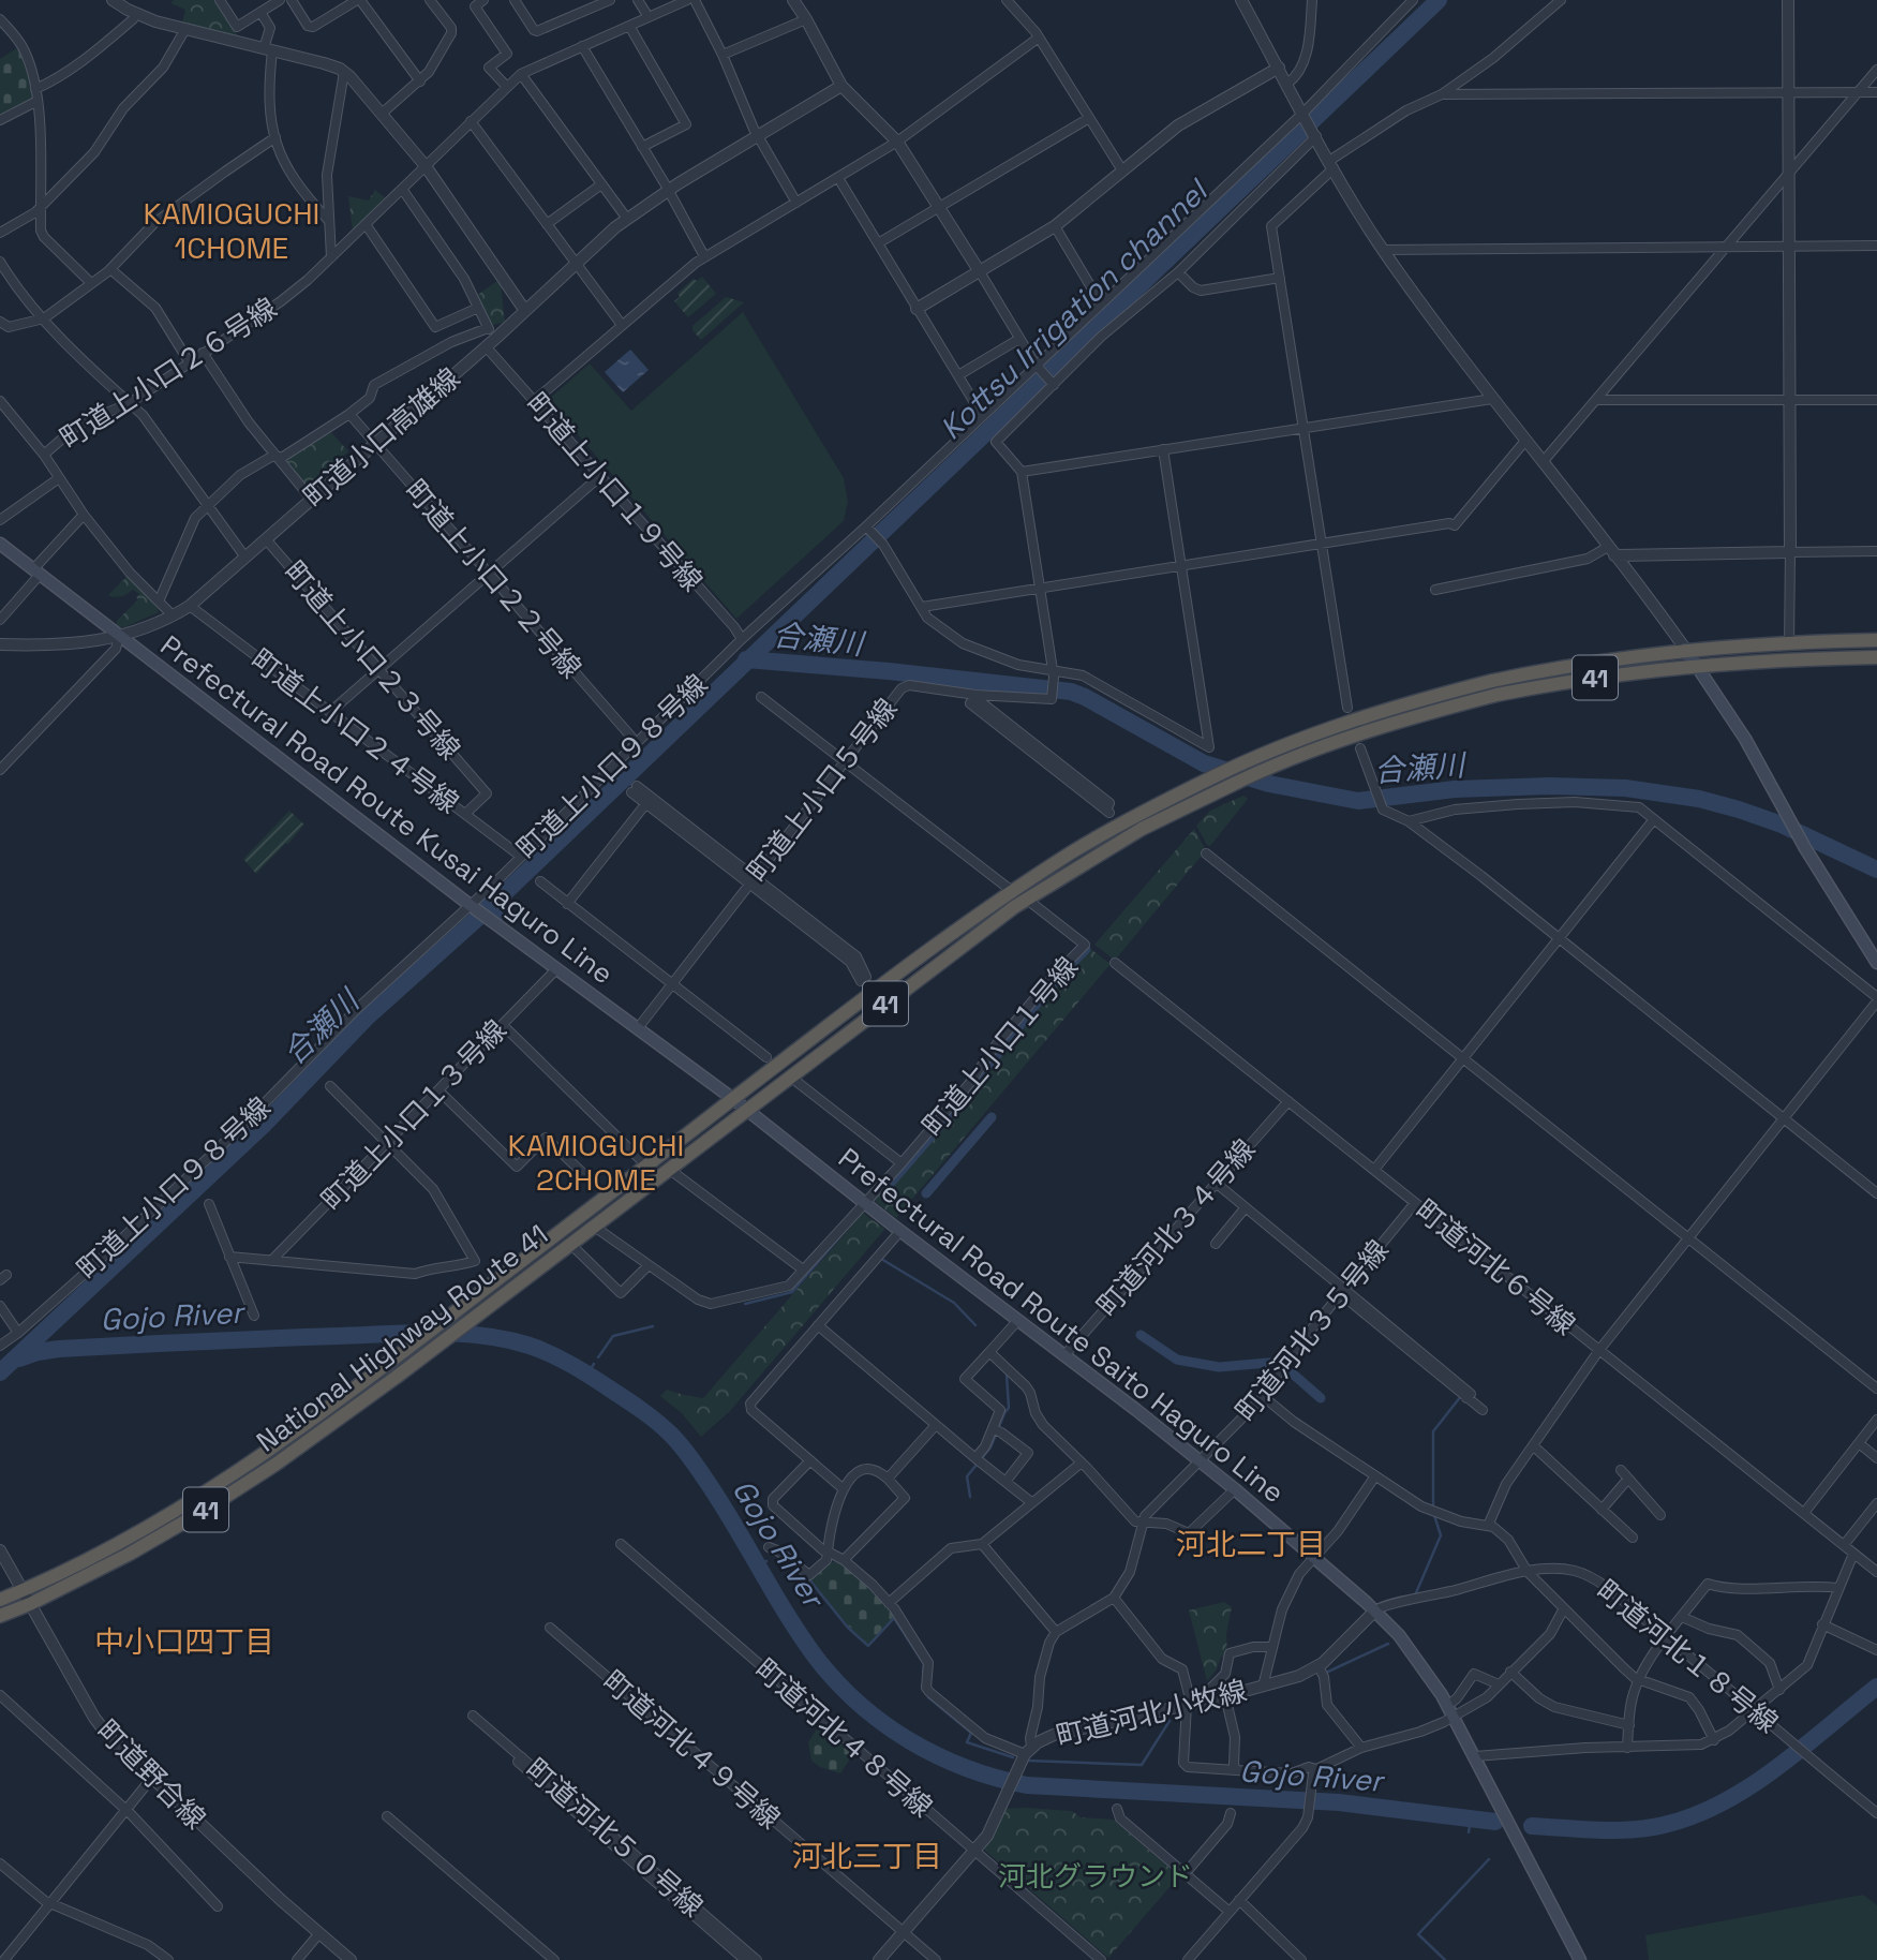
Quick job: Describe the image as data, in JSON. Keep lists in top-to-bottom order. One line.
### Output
{"streets":{"highway":["41","National Highway Route 41"],"main road":["Prefectural Road Route Kusai Haguro Line","Prefectural Road Route Saito Haguro Line"],"street":["町道上小口２６号線","町道小口高雄線","町道上小口１９号線","町道上小口２２号線","町道上小口２３号線","町道上小口２４号線","町道上小口９８号線","町道上小口５号線","町道上小口１号線","町道上小口１３号線","町道河北３４号線","町道河北６号線","町道河北３５号線","町道河北１８号線","町道河北小牧線","町道河北４８号線","町道河北４９号線","町道野合線","町道河北５０号線"]},"crossings":[["町道小口高雄線","町道上小口１９号線"],["町道小口高雄線","町道上小口２２号線"],["町道小口高雄線","町道上小口２３号線"],["町道小口高雄線","町道上小口２４号線"],["町道小口高雄線","Prefectural Road Route Kusai Haguro Line"],["町道上小口１９号線","町道上小口９８号線"],["町道上小口２２号線","町道上小口９８号線"],["町道上小口２３号線","町道上小口２４号線"],["町道上小口２４号線","町道上小口９８号線"],["町道上小口９８号線","Prefectural Road Route Kusai Haguro Line"],["町道上小口５号線","Prefectural Road Route Kusai Haguro Line"],["Prefectural Road Route Kusai Haguro Line","町道上小口１３号線"],["Prefectural Road Route Kusai Haguro Line","Prefectural Road Route Saito Haguro Line"],["Prefectural Road Route Kusai Haguro Line","National Highway Route 41"],["町道上小口１号線","Prefectural Road Route Saito Haguro Line"],["町道上小口１号線","National Highway Route 41"],["町道河北３４号線","町道河北６号線"],["町道河北３４号線","Prefectural Road Route Saito Haguro Line"],["町道河北６号線","町道河北３５号線"],["Prefectural Road Route Saito Haguro Line","町道河北３５号線"],["Prefectural Road Route Saito Haguro Line","National Highway Route 41"],["Prefectural Road Route Saito Haguro Line","町道河北１８号線"],["Prefectural Road Route Saito Haguro Line","町道河北小牧線"],["National Highway Route 41","町道野合線"],["町道河北１８号線","町道河北小牧線"],["町道河北小牧線","町道河北４８号線"],["町道河北小牧線","町道河北４９号線"]],"districts":["KAMIOGUCHI 1CHOME","KAMIOGUCHI 2CHOME","河北二丁目","中小口四丁目","河北三丁目"],"water":["Kottsu Irrigation channel","合瀬川","Gojo River"],"parks":["河北グラウンド"]}
